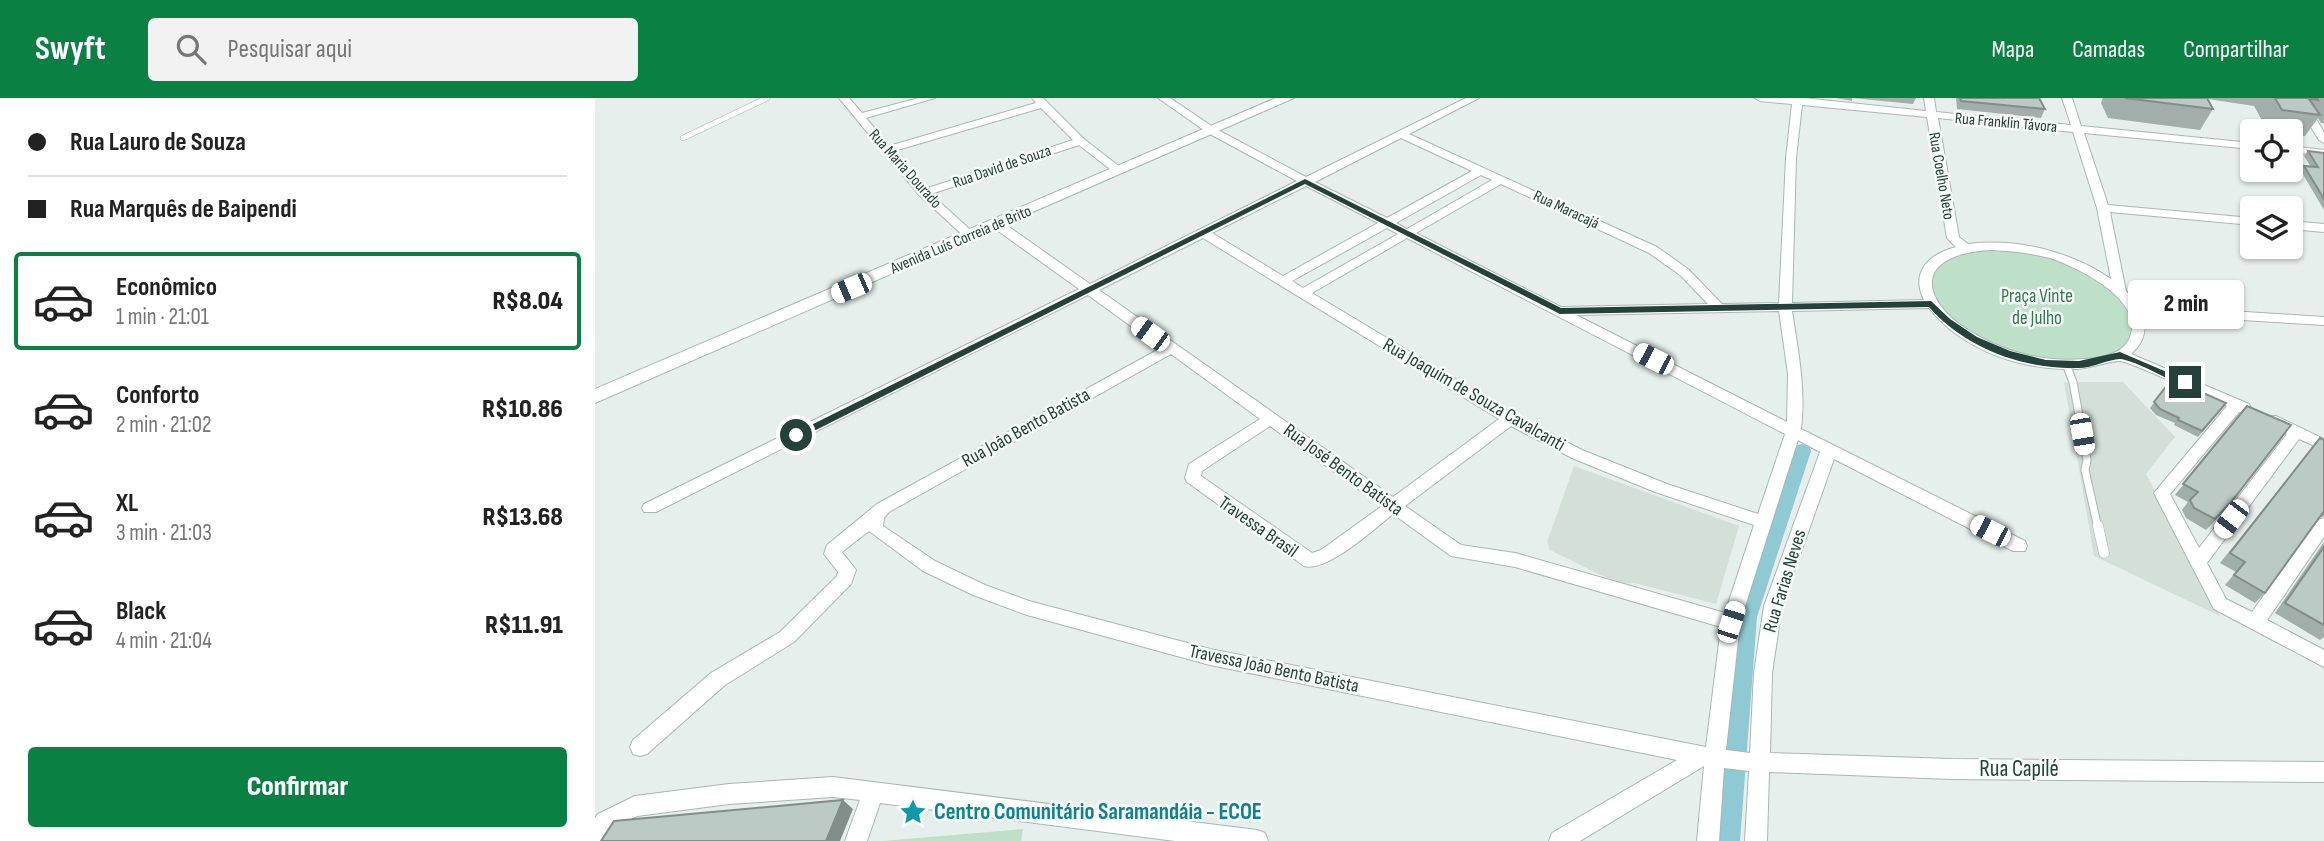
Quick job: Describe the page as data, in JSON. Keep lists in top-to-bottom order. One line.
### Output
{"streets":{"main road":["Avenida Luís Correia de Brito"],"street":["Rua Franklin Távora","Rua David de Souza","Rua Maria Dourado","Rua Coelho Neto","Rua Maracajá","Rua Joaquim de Souza Cavalcanti","Rua João Bento Batista","Rua José Bento Batista","Travessa Brasil","Rua Farias Neves","Travessa João Bento Batista","Rua Capilé"]},"crossings":[["Rua Franklin Távora","Rua Coelho Neto"],["Rua Franklin Távora","Rua Farias Neves"],["Rua David de Souza","Rua Maria Dourado"],["Rua Maria Dourado","Avenida Luís Correia de Brito"],["Avenida Luís Correia de Brito","Rua José Bento Batista"],["Rua Joaquim de Souza Cavalcanti","Travessa Brasil"],["Rua Joaquim de Souza Cavalcanti","Rua Farias Neves"],["Rua João Bento Batista","Rua José Bento Batista"],["Rua João Bento Batista","Travessa João Bento Batista"],["Rua José Bento Batista","Travessa Brasil"],["Rua José Bento Batista","Rua Farias Neves"],["Rua Farias Neves","Travessa João Bento Batista"],["Rua Farias Neves","Rua Capilé"],["Travessa João Bento Batista","Rua Capilé"]],"parks":["Praça Vinte de Julho"],"places":{"place":["Centro Comunitário Saramandáia - ECOE"]},"page":{"header":"Swyft","search":"Pesquisar aqui","nav":["Mapa","Camadas","Compartilhar"],"banner":["Rua Lauro de Souza","Rua Marquês de Baipendi"],"list":[{"name":"Econômico","note":"1 min · 21:01","value":"R$8.04"},{"name":"Conforto","note":"2 min · 21:02","value":"R$10.86"},{"name":"XL","note":"3 min · 21:03","value":"R$13.68"},{"name":"Black","note":"4 min · 21:04","value":"R$11.91"}],"bubble":"2 min","buttons":"Confirmar"}}
